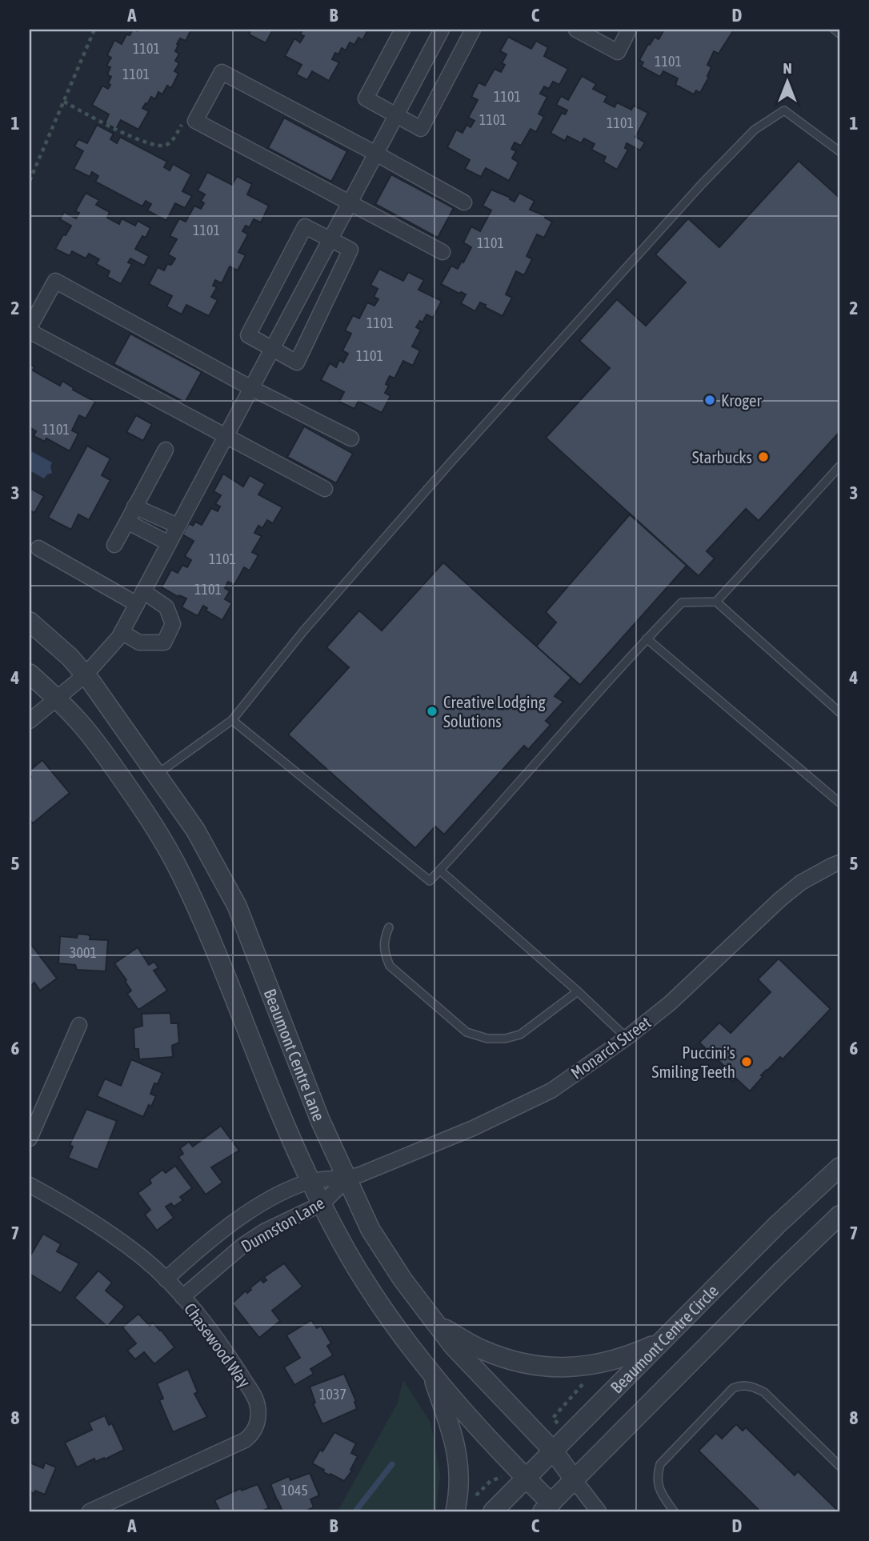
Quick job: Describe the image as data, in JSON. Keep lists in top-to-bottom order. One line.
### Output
{"streets":{"street":["Monarch Street","Beaumont Centre Lane","Dunnston Lane","Beaumont Centre Circle","Chasewood Way"]},"crossings":[["Monarch Street","Beaumont Centre Lane"],["Monarch Street","Dunnston Lane"],["Beaumont Centre Lane","Dunnston Lane"],["Beaumont Centre Lane","Beaumont Centre Circle"],["Dunnston Lane","Chasewood Way"]],"places":["Kroger","Starbucks","Creative Lodging Solutions","Puccini's Smiling Teeth"],"house_numbers":["1101","1101","1101","1101","1101","1101","1101","1101","1101","1101","1101","1101","1101","3001","1037","1045"],"north":"top","grid":{"columns":["A","B","C","D"],"rows":["1","2","3","4","5","6","7","8"]}}
